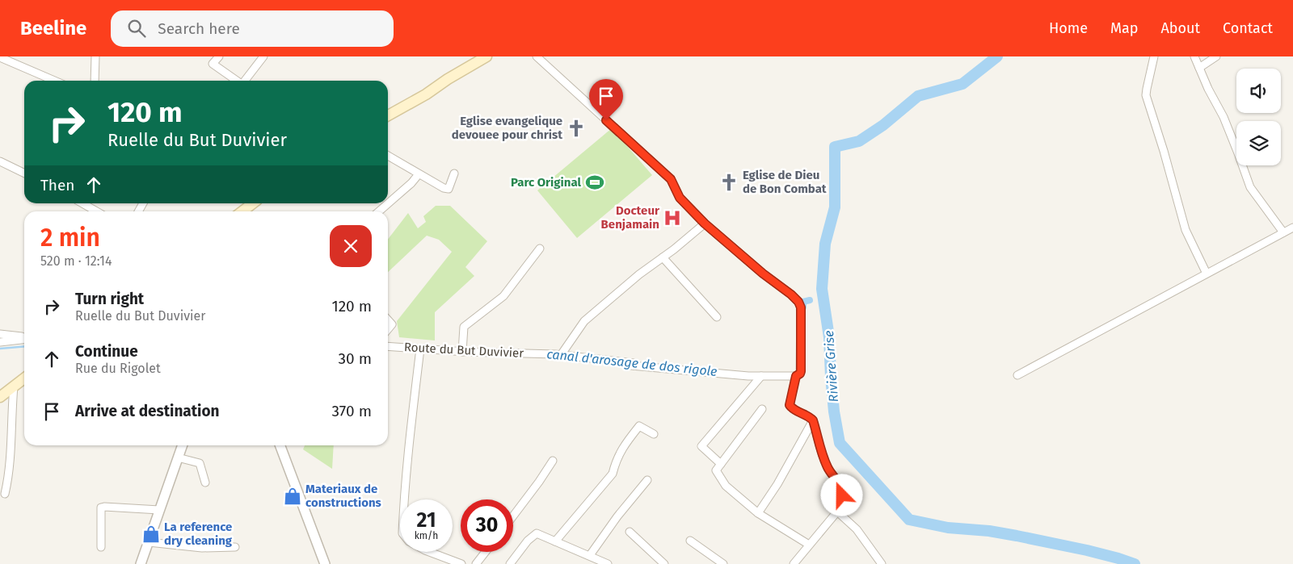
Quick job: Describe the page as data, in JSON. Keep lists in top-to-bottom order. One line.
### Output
{"streets":{"street":["Route du But Duvivier"]},"water":["canal d'arosage de dos rigole","Rivière Grise"],"places":{"church":["Eglise evangelique devouee pour christ","Eglise de Dieu de Bon Combat"],"sports":["Parc Original"],"hospital":["Docteur Benjamain"],"shop":["Materiaux de constructions","La reference dry cleaning"]},"page":{"header":"Beeline","search":"Search here","nav":["Home","Map","About","Contact"],"turn":["120 m","Ruelle du But Duvivier"],"then":"Then","heading":["2 min","520 m · 12:14"],"list":[{"name":"Turn right","note":"Ruelle du But Duvivier","value":"120 m"},{"name":"Continue","note":"Rue du Rigolet","value":"30 m"},{"name":"Arrive at destination","value":"370 m"}],"speed":"21 km/h","limit":"30"}}
